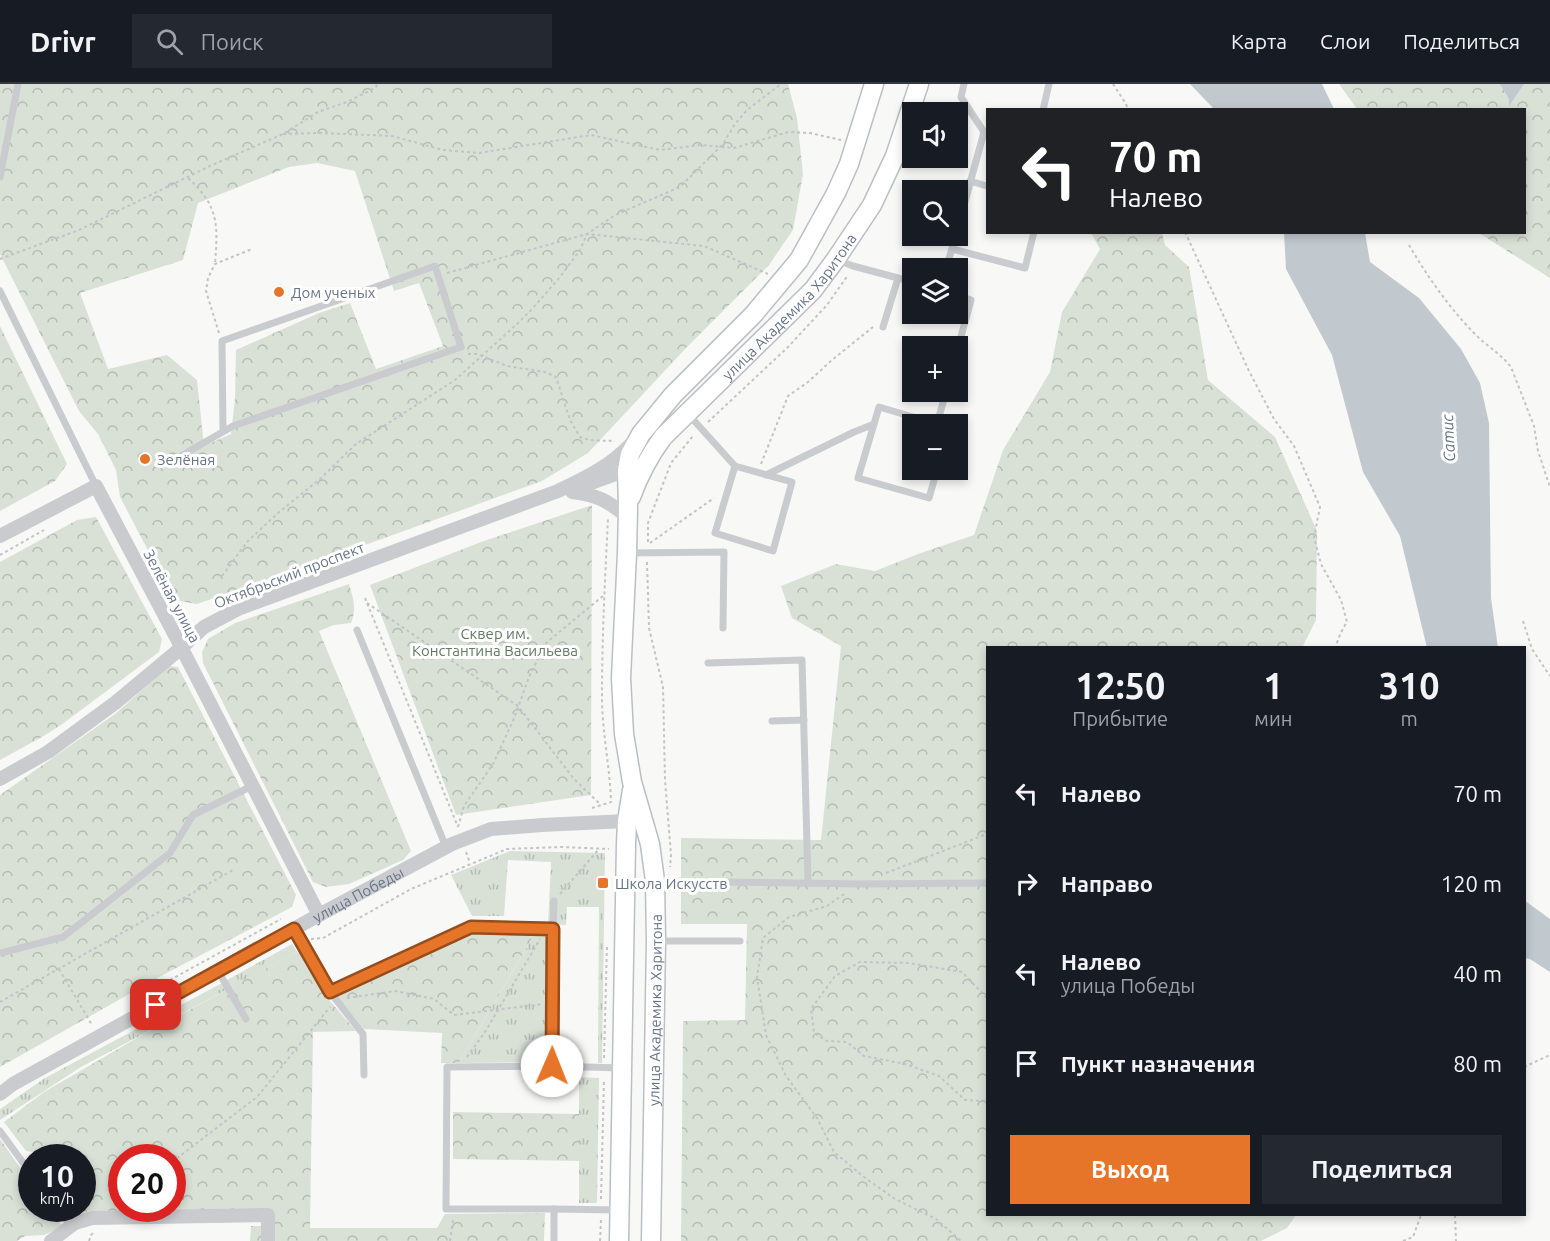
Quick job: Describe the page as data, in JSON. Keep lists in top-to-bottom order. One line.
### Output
{"streets":{"main road":["улица Академика Харитона"],"street":["Октябрьский проспект","Зелёная улица","улица Победы"]},"crossings":[["улица Академика Харитона","Октябрьский проспект"],["улица Академика Харитона","улица Победы"],["Октябрьский проспект","Зелёная улица"],["Зелёная улица","улица Победы"]],"water":["Сатис"],"parks":["Сквер им. Константина Васильева"],"places":{"other":["Дом ученых","Зелёная"],"transit":["Школа Искусств"]},"page":{"header":"Drivr","search":"Поиск","nav":["Карта","Слои","Поделиться"],"map_buttons":["+","−"],"turn":["70 m","Налево"],"eta":["12:50","Прибытие","1","мин","310","m"],"list":[{"name":"Налево","value":"70 m"},{"name":"Направо","value":"120 m"},{"name":"Налево","note":"улица Победы","value":"40 m"},{"name":"Пункт назначения","value":"80 m"}],"buttons":["Выход","Поделиться"],"speed":"10 km/h","limit":"20"}}
